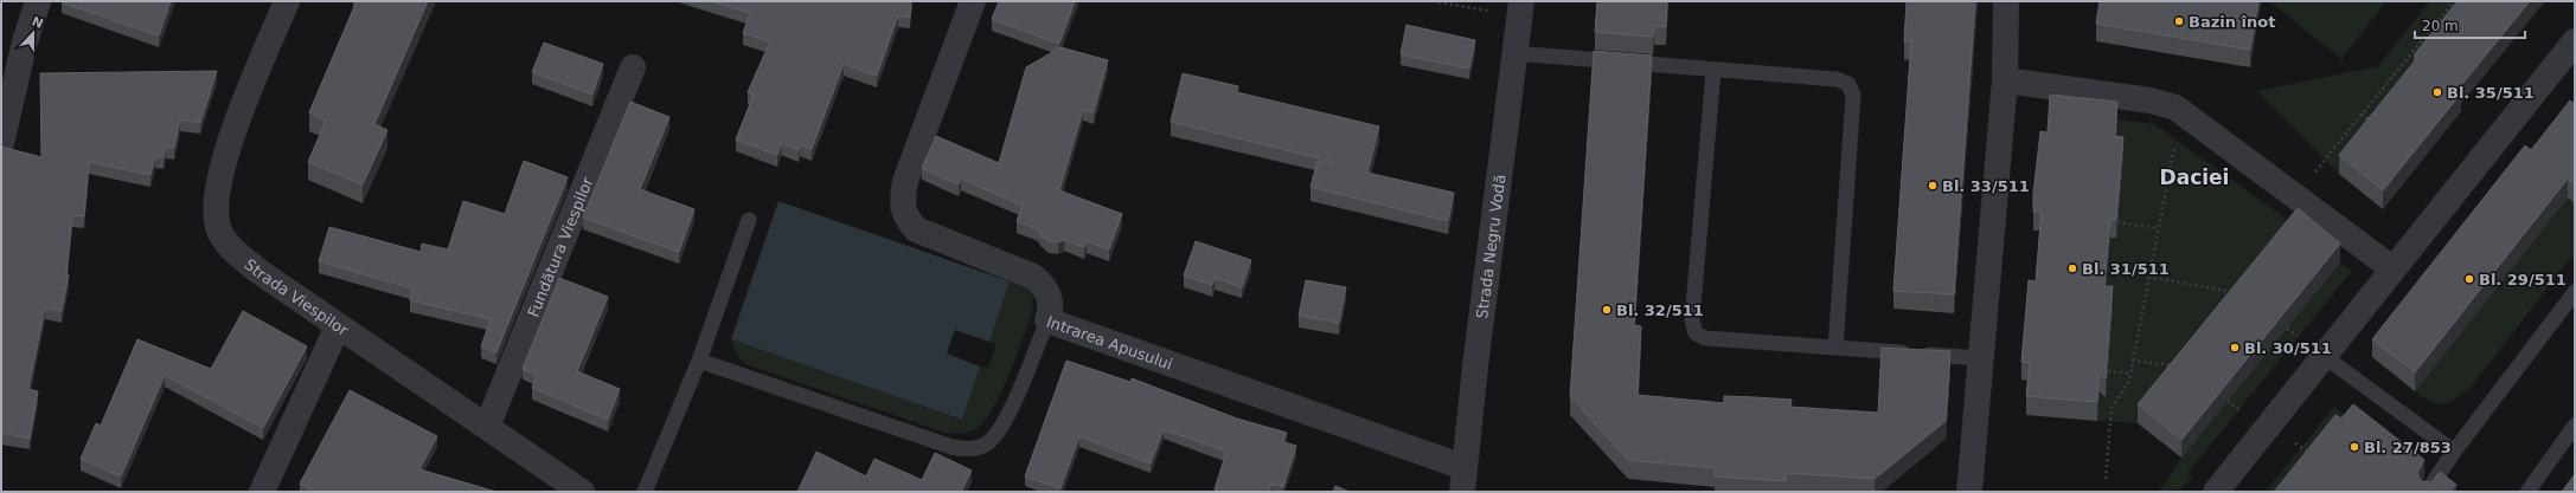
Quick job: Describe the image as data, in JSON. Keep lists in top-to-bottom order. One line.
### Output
{"streets":{"street":["Strada Negru Vodă","Fundătura Viespilor","Strada Viespilor","Intrarea Apusului"]},"crossings":[["Strada Negru Vodă","Intrarea Apusului"],["Fundătura Viespilor","Strada Viespilor"]],"districts":["Daciei"],"places":["Bazin înot","Bl. 35/511","Bl. 33/511","Bl. 31/511","Bl. 29/511","Bl. 32/511","Bl. 30/511","Bl. 27/853"],"scale_bar":"20 m","north":"top"}
